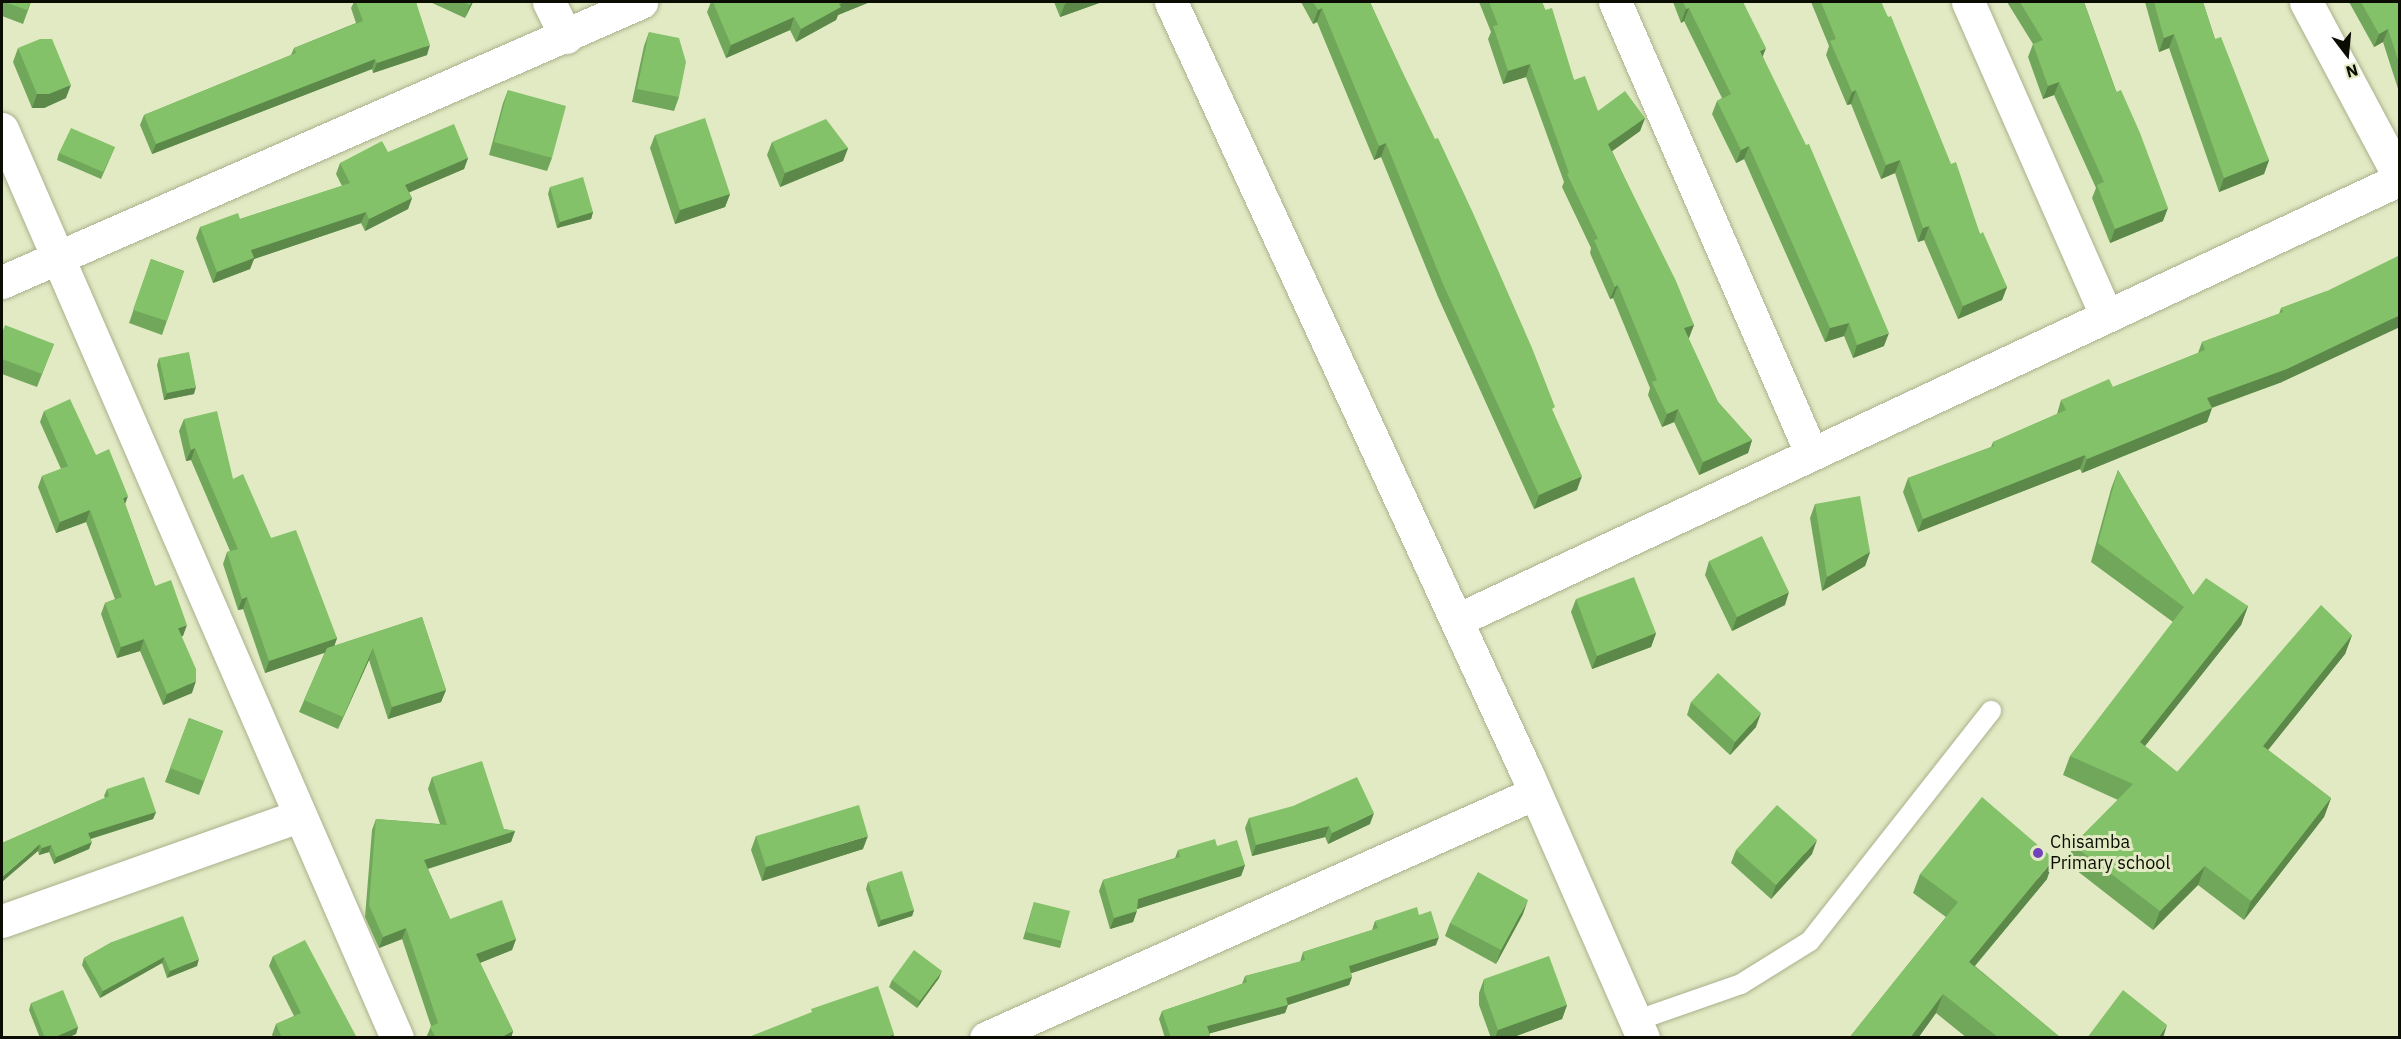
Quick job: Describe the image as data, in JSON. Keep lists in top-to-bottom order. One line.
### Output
{"places":["Chisamba Primary school"],"north":"bottom"}
